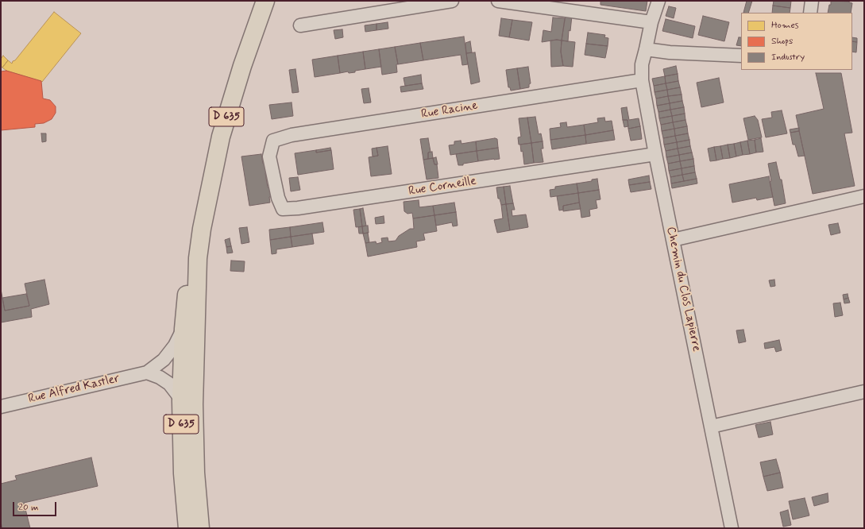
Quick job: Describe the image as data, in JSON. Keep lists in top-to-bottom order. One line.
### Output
{"streets":{"main road":["D 635"],"street":["Rue Racine","Rue Corneille","Chemin du Clos Lapierre","Rue Alfred Kastler"]},"crossings":[["Rue Racine","Rue Corneille"],["Rue Racine","Chemin du Clos Lapierre"],["D 635","Rue Alfred Kastler"],["Rue Corneille","Chemin du Clos Lapierre"]],"legend":["Homes","Shops","Industry"],"scale_bar":"20 m"}
